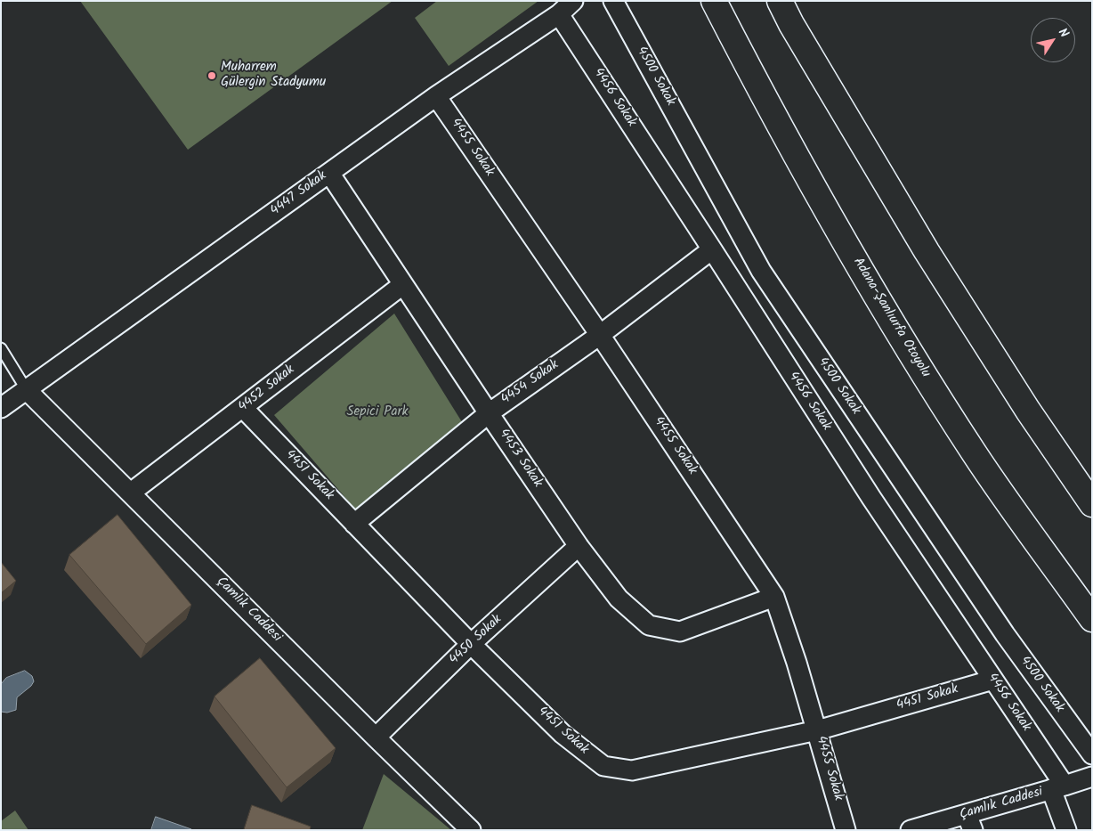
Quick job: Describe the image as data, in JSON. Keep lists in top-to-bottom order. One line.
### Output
{"streets":{"highway":["Adana-Şanlıurfa Otoyolu"],"street":["4500 Sokak","4456 Sokak","4455 Sokak","4447 Sokak","4454 Sokak","4452 Sokak","4453 Sokak","4451 Sokak","Çamlık Caddesi","4450 Sokak"]},"crossings":[["4456 Sokak","4447 Sokak"],["4456 Sokak","4454 Sokak"],["4456 Sokak","4451 Sokak"],["4456 Sokak","Çamlık Caddesi"],["4455 Sokak","4447 Sokak"],["4455 Sokak","4454 Sokak"],["4455 Sokak","4453 Sokak"],["4455 Sokak","4451 Sokak"],["4447 Sokak","4453 Sokak"],["4447 Sokak","Çamlık Caddesi"],["4454 Sokak","4453 Sokak"],["4454 Sokak","4451 Sokak"],["4452 Sokak","4453 Sokak"],["4452 Sokak","4451 Sokak"],["4452 Sokak","Çamlık Caddesi"],["4453 Sokak","4450 Sokak"],["4451 Sokak","4450 Sokak"],["Çamlık Caddesi","4450 Sokak"]],"parks":["Sepici Park"],"places":["Muharrem Gülergin Stadyumu"],"north":"top right"}
